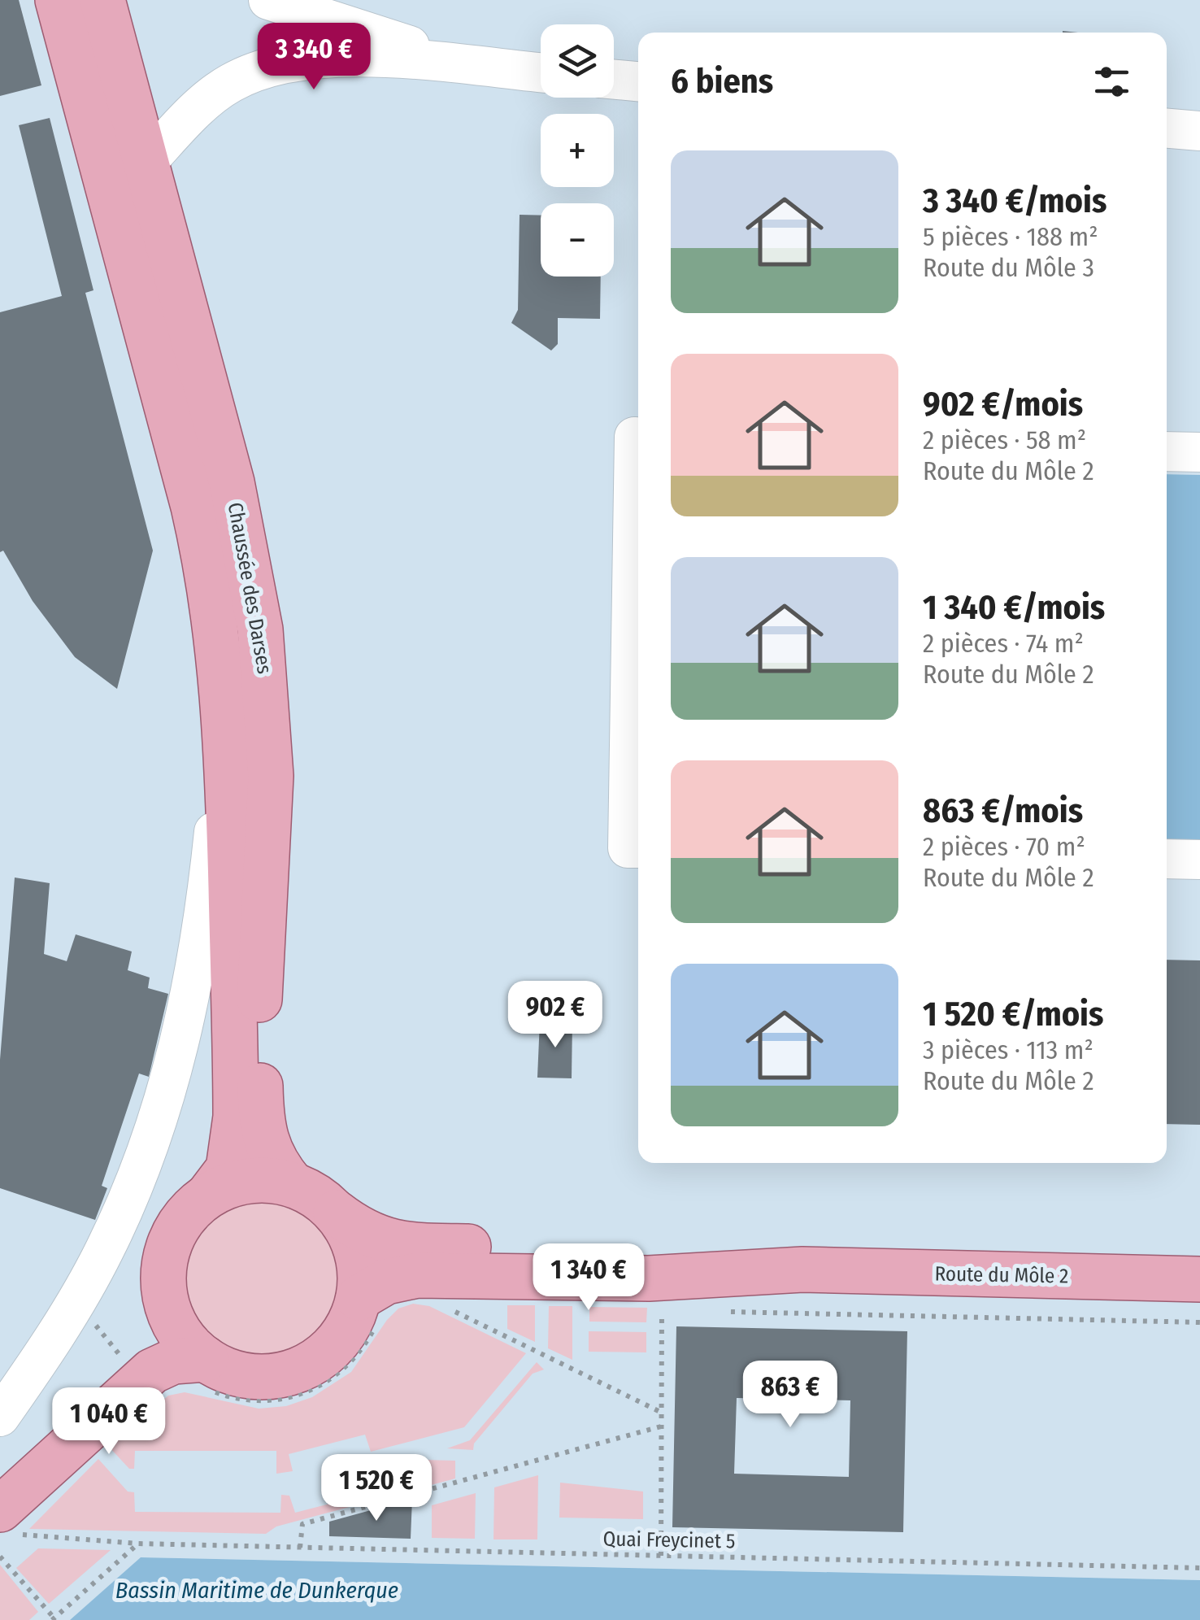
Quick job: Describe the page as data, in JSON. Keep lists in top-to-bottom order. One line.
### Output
{"streets":{"main road":["Chaussée des Darses","Route du Môle 2"],"path":["Quai Freycinet 5"]},"crossings":[["Chaussée des Darses","Route du Môle 2"]],"water":["Bassin Maritime de Dunkerque"],"page":{"price":["3 340 €","902 €","1 340 €","863 €","1 040 €","1 520 €"],"map_buttons":["+","−"],"heading":"6 biens","list":[{"name":"3 340 €/mois","note":"5 pièces · 188 m² · Route du Môle 3"},{"name":"902 €/mois","note":"2 pièces · 58 m² · Route du Môle 2"},{"name":"1 340 €/mois","note":"2 pièces · 74 m² · Route du Môle 2"},{"name":"863 €/mois","note":"2 pièces · 70 m² · Route du Môle 2"},{"name":"1 520 €/mois","note":"3 pièces · 113 m² · Route du Môle 2"}]}}
